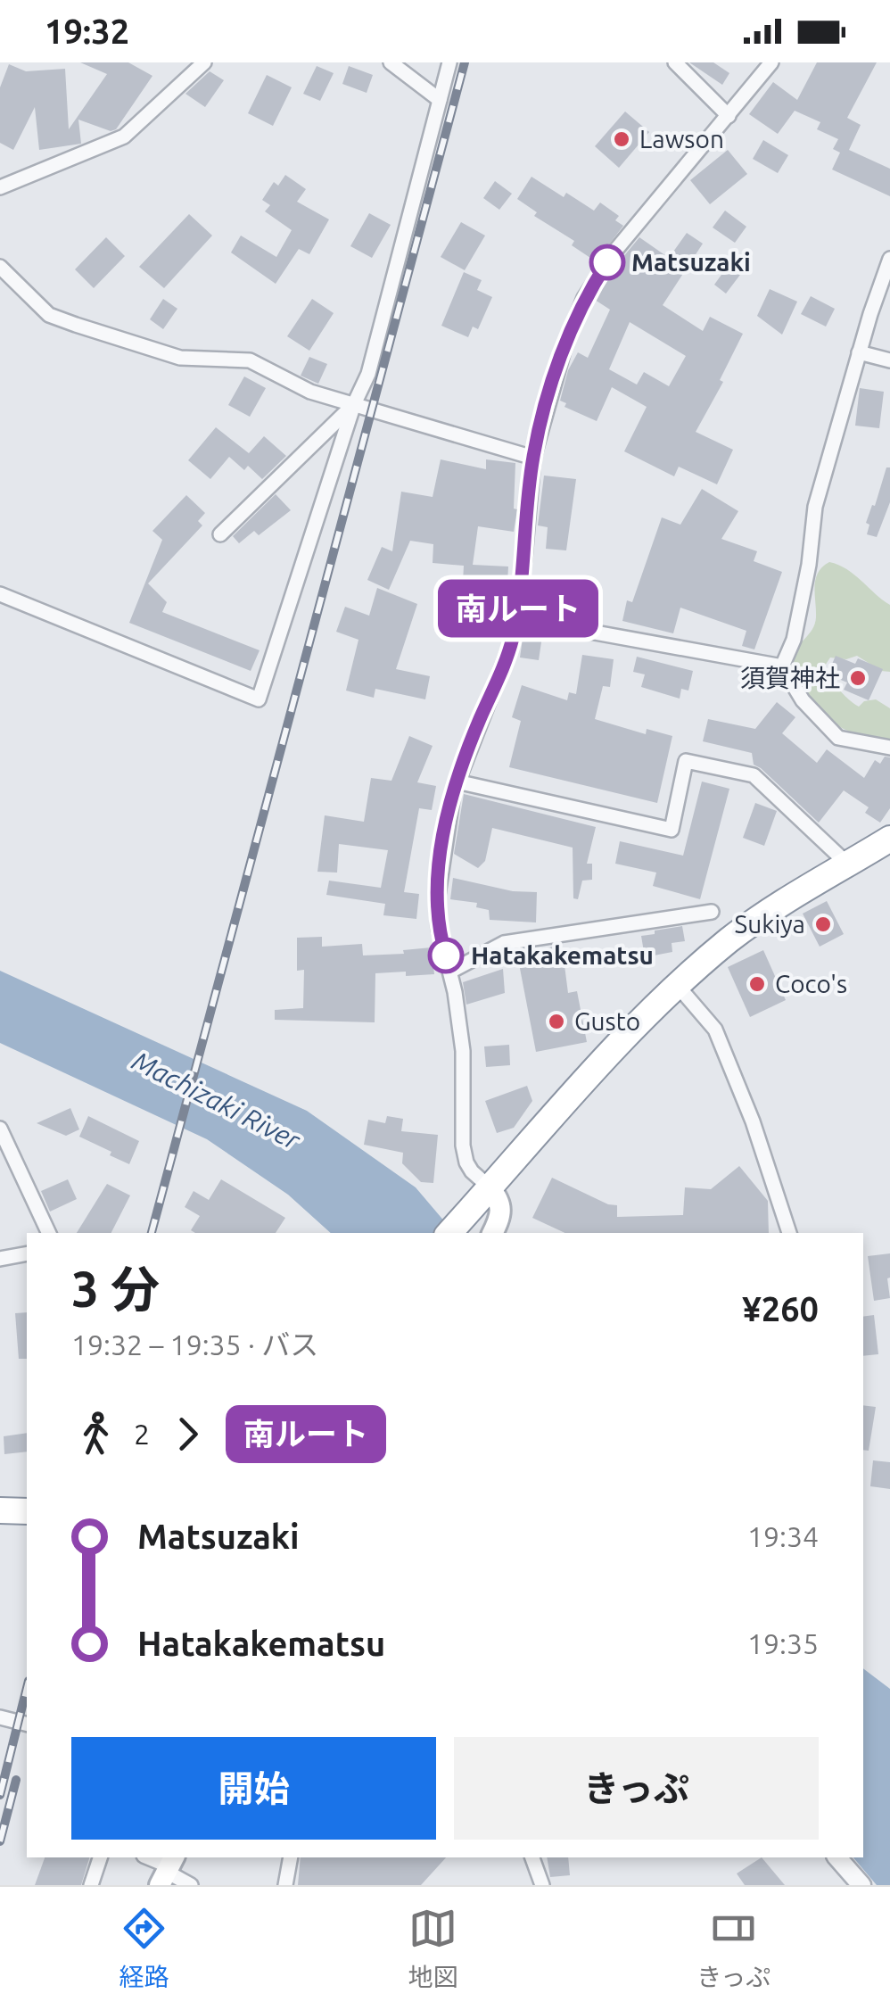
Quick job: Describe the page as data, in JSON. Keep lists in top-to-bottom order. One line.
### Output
{"water":["Machizaki River"],"places":["Lawson","Matsuzaki","須賀神社","Sukiya","Hatakakematsu","Coco's","Gusto"],"lines":["bus line 南ルート"],"page":{"status":"19:32","on_map":"南ルート","heading":["3 分","19:32 – 19:35 · バス","¥260"],"legs":["2","南ルート"],"list":[{"name":"Matsuzaki","value":"19:34"},{"name":"Hatakakematsu","value":"19:35"}],"buttons":["開始","きっぷ"],"tabs":["経路","地図","きっぷ"]}}
